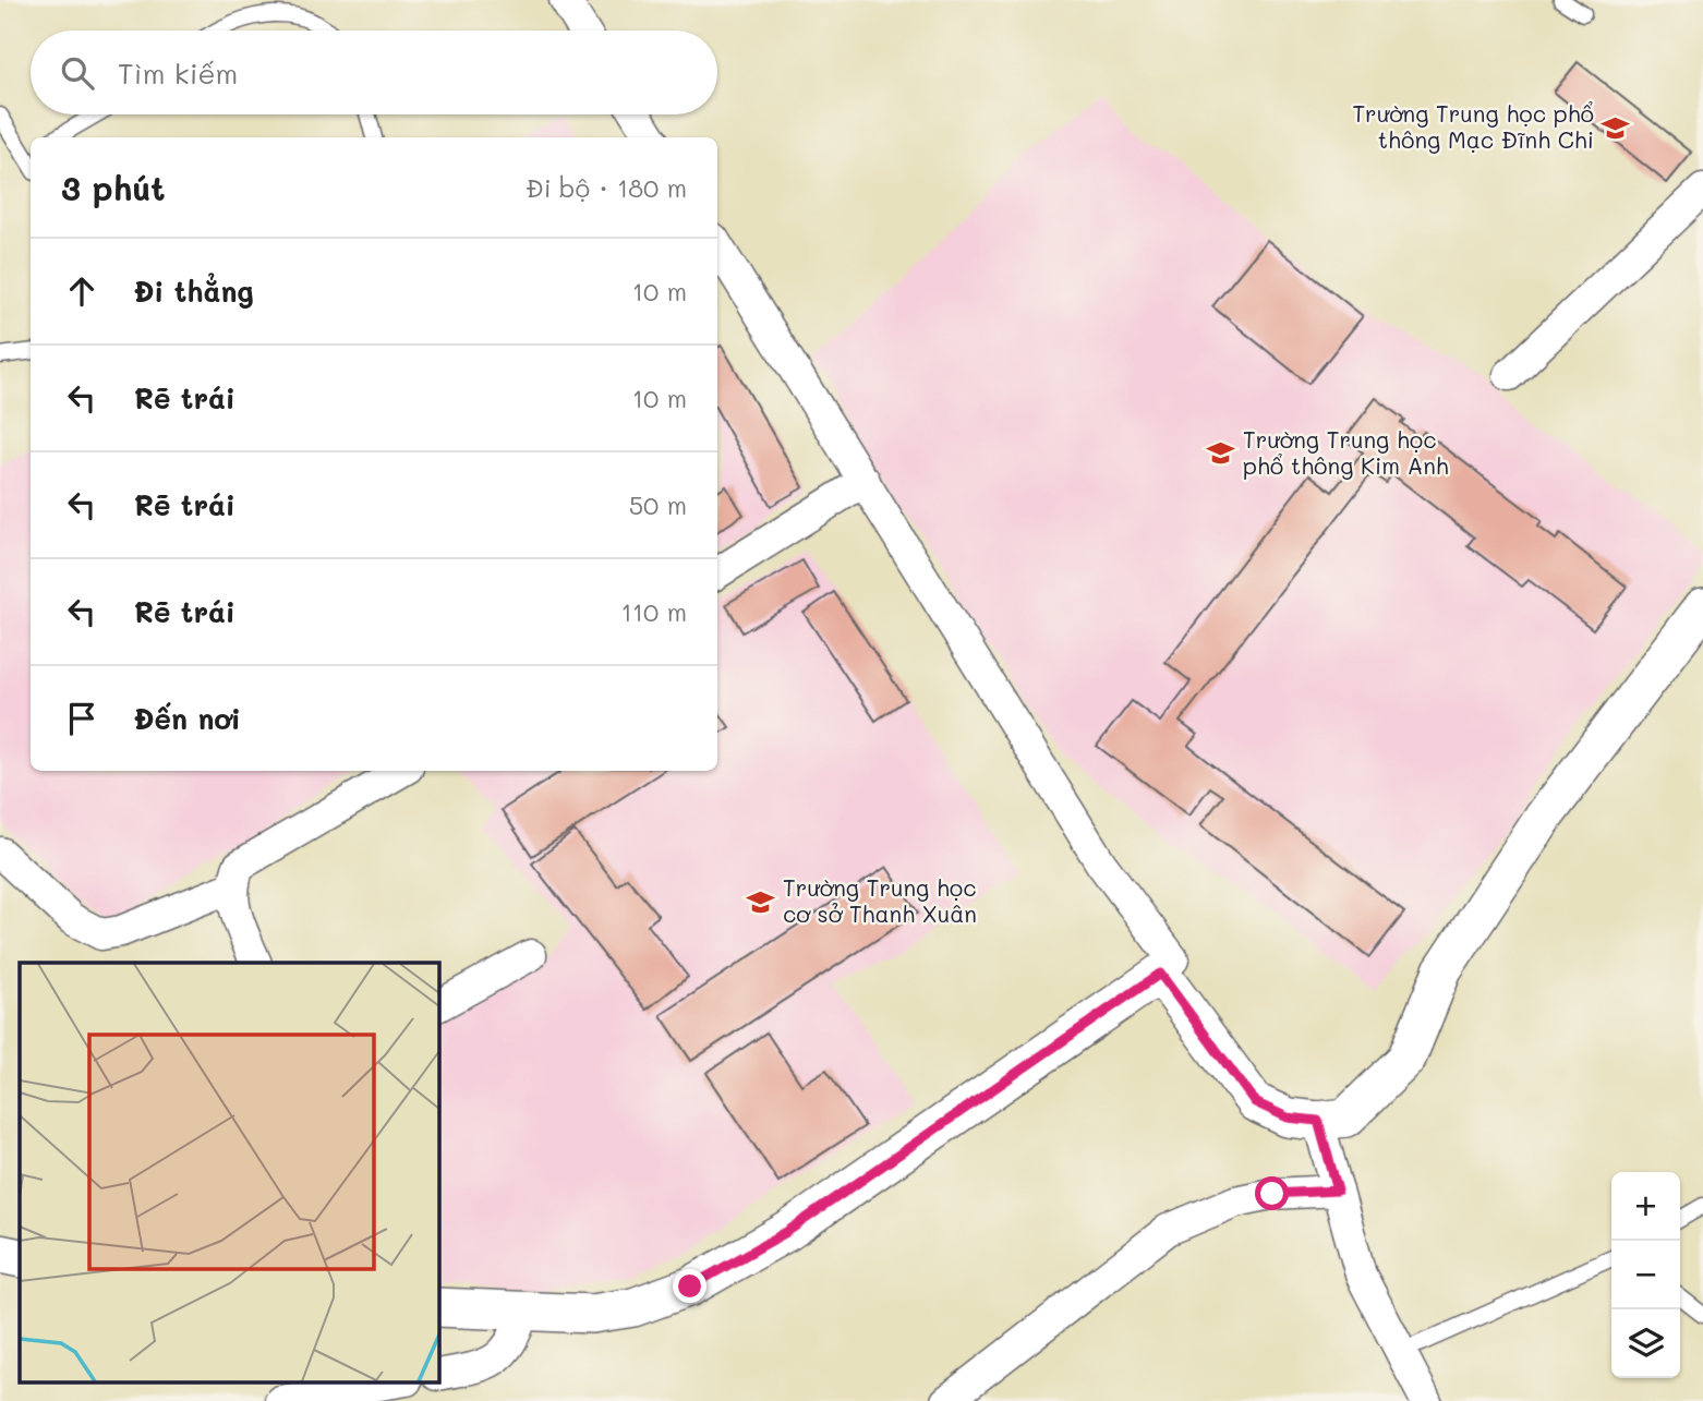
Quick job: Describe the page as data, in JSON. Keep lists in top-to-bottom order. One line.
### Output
{"places":{"school or university":["Trường Trung học phổ thông Mạc Đĩnh Chi","Trường Trung học phổ thông Kim Anh","Trường Trung học cơ sở Thanh Xuân"]},"page":{"search":"Tìm kiếm","heading":["3 phút","Đi bộ · 180 m"],"list":[["Đi thẳng","10 m"],["Rẽ trái","10 m"],["Rẽ trái","50 m"],["Rẽ trái","110 m"],"Đến nơi"],"map_buttons":["+","−"]}}
